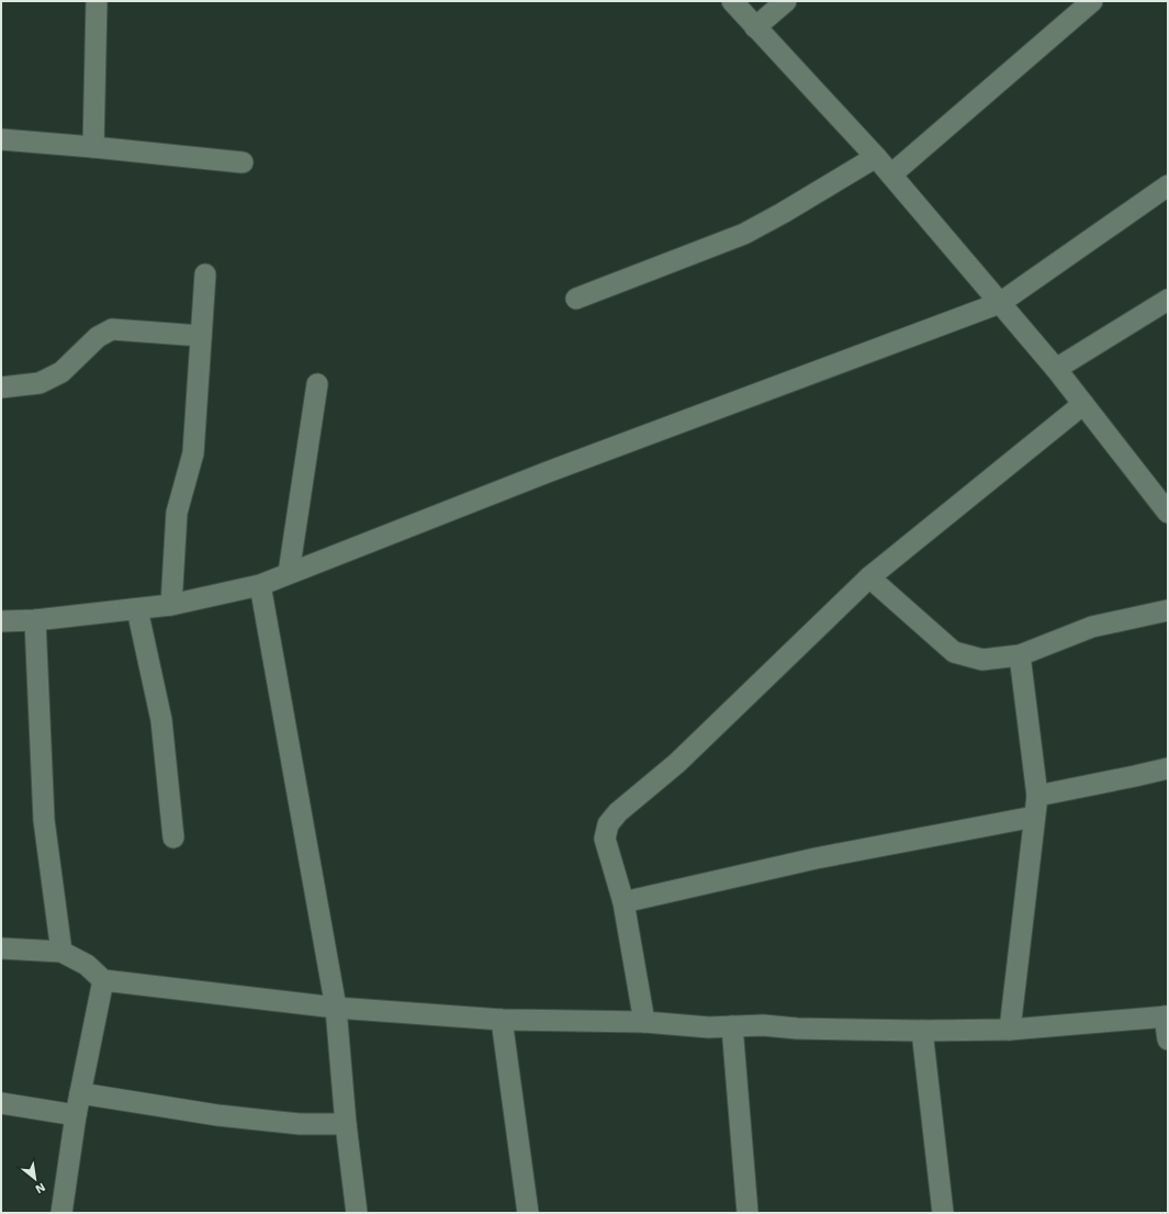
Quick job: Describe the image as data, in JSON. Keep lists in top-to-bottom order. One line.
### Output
{"north":"bottom right"}
